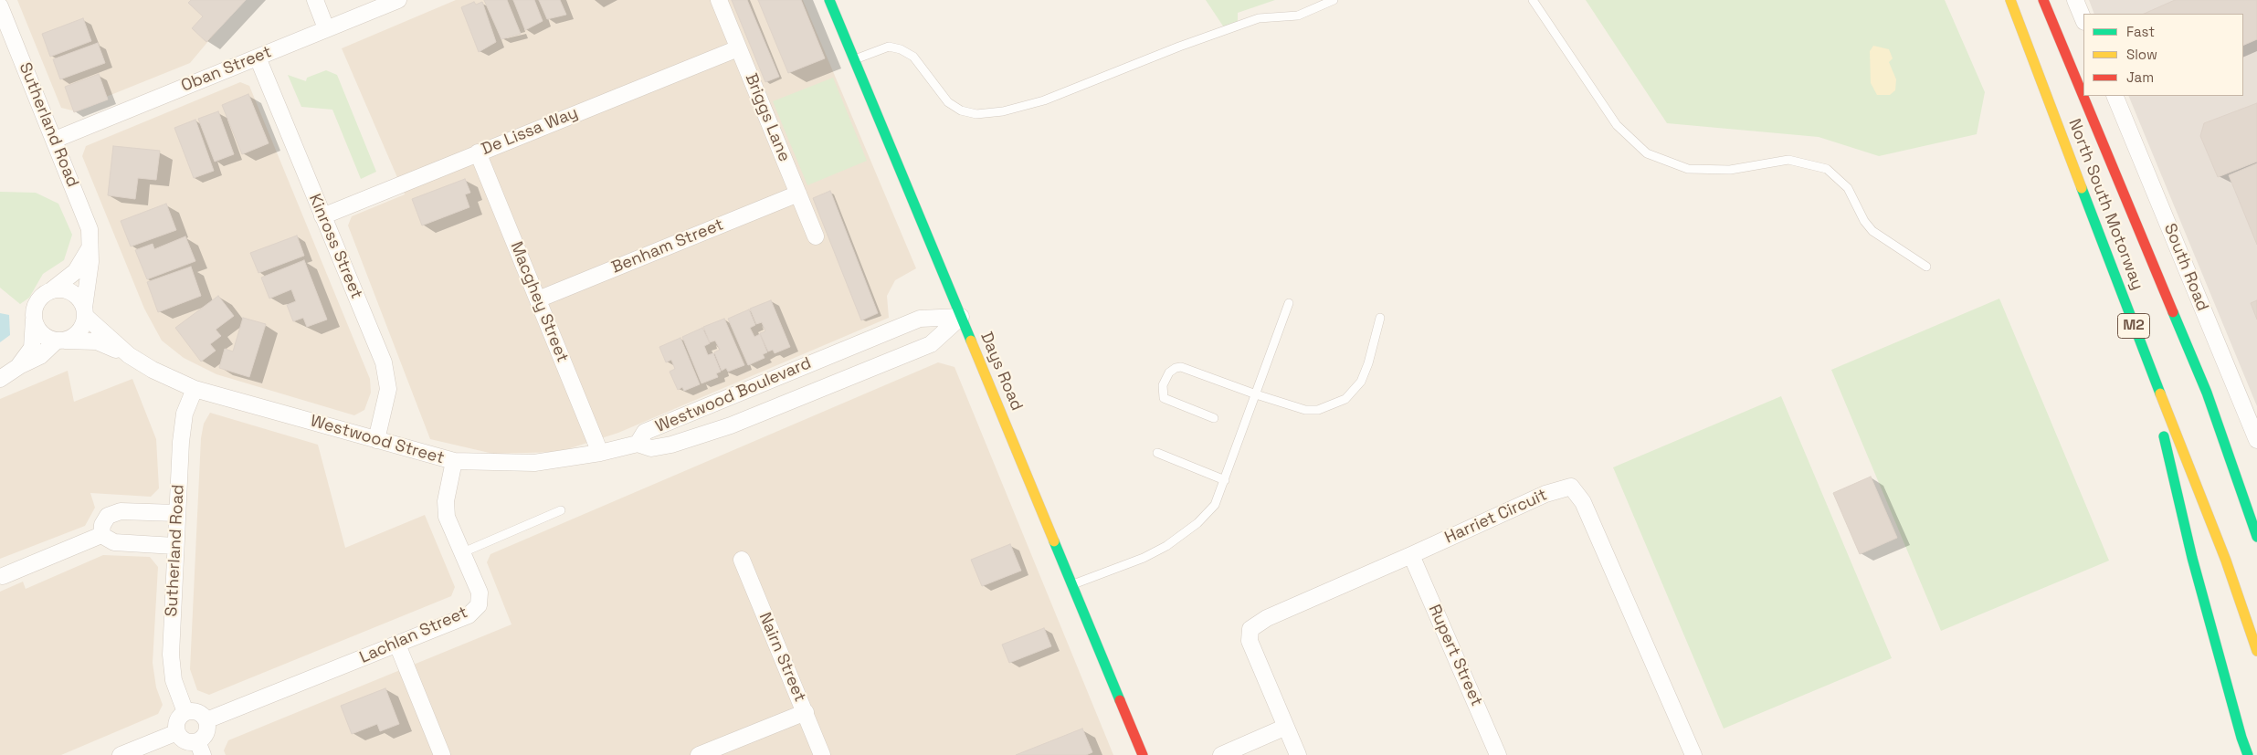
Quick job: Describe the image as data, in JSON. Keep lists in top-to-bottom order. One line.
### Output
{"streets":{"main road":["North South Motorway","M2","Days Road"],"street":["Oban Street","Briggs Lane","Sutherland Road","De Lissa Way","Kinross Street","Benham Street","South Road","Macghey Street","Westwood Boulevard","Westwood Street","Harriet Circuit","Lachlan Street","Rupert Street","Nairn Street"]},"crossings":[["Oban Street","Sutherland Road"],["Oban Street","Kinross Street"],["Briggs Lane","De Lissa Way"],["Briggs Lane","Benham Street"],["Sutherland Road","Westwood Street"],["Sutherland Road","Lachlan Street"],["De Lissa Way","Kinross Street"],["De Lissa Way","Macghey Street"],["North South Motorway","M2"],["Kinross Street","Westwood Street"],["Benham Street","Macghey Street"],["Macghey Street","Westwood Street"],["Days Road","Westwood Boulevard"],["Westwood Boulevard","Westwood Street"],["Westwood Street","Lachlan Street"],["Harriet Circuit","Rupert Street"]],"legend":["Fast","Slow","Jam"]}
